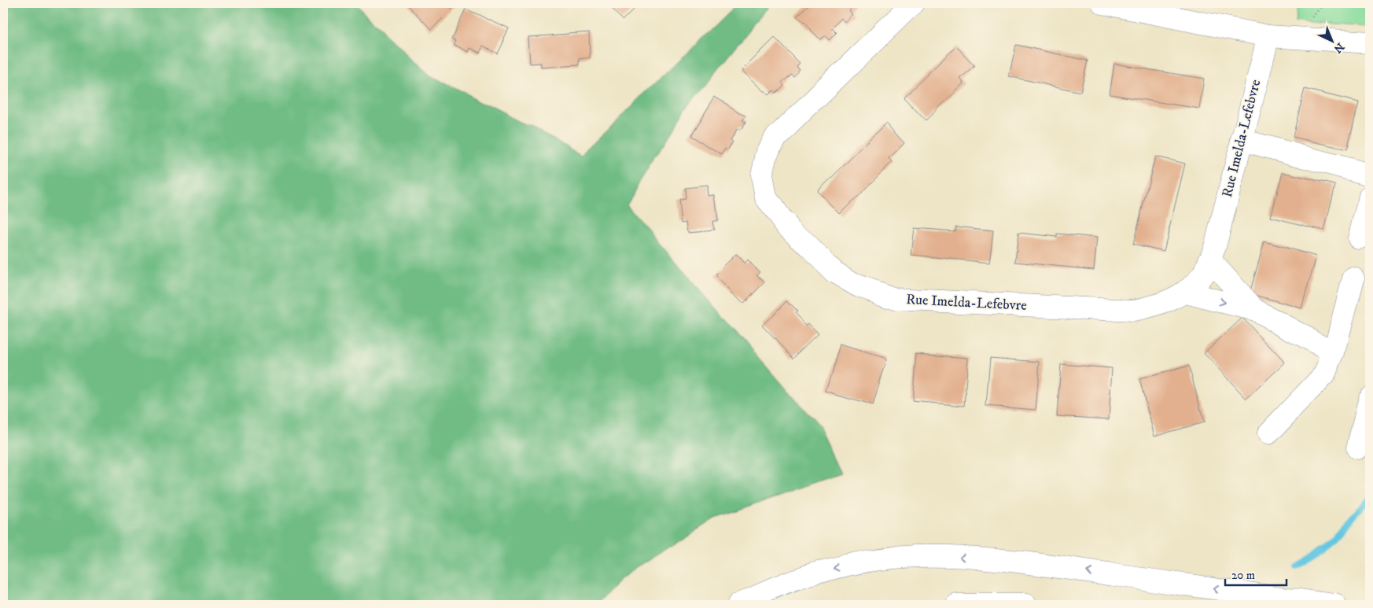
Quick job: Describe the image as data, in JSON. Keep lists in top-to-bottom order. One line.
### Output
{"streets":{"main road":["Rue Imelda-Lefebvre"]},"scale_bar":"20 m","north":"bottom right"}
